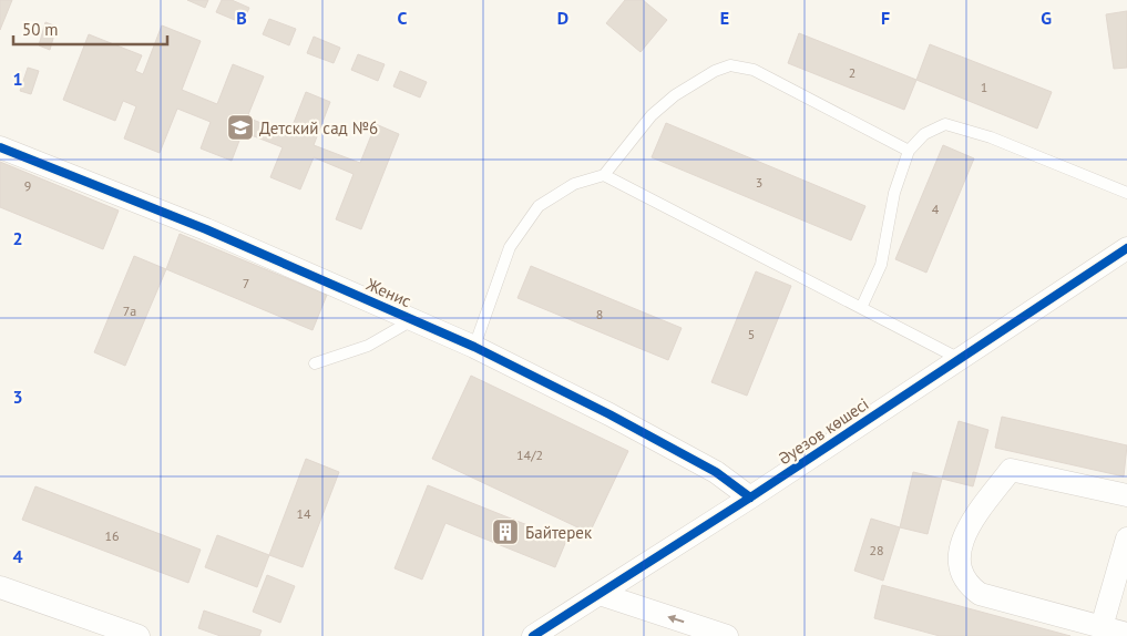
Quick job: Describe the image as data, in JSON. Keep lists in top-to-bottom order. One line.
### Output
{"streets":{"street":["Женис","Әуезов көшесі"]},"crossings":[["Женис","Әуезов көшесі"]],"places":{"school or university":["Детский сад №6"],"building":["Байтерек"]},"house_numbers":["2","1","3","9","4","7","7а","8","5","14/2","14","16","28"],"scale_bar":"50 m","grid":{"columns":["B","C","D","E","F","G"],"rows":["1","2","3","4"]}}
